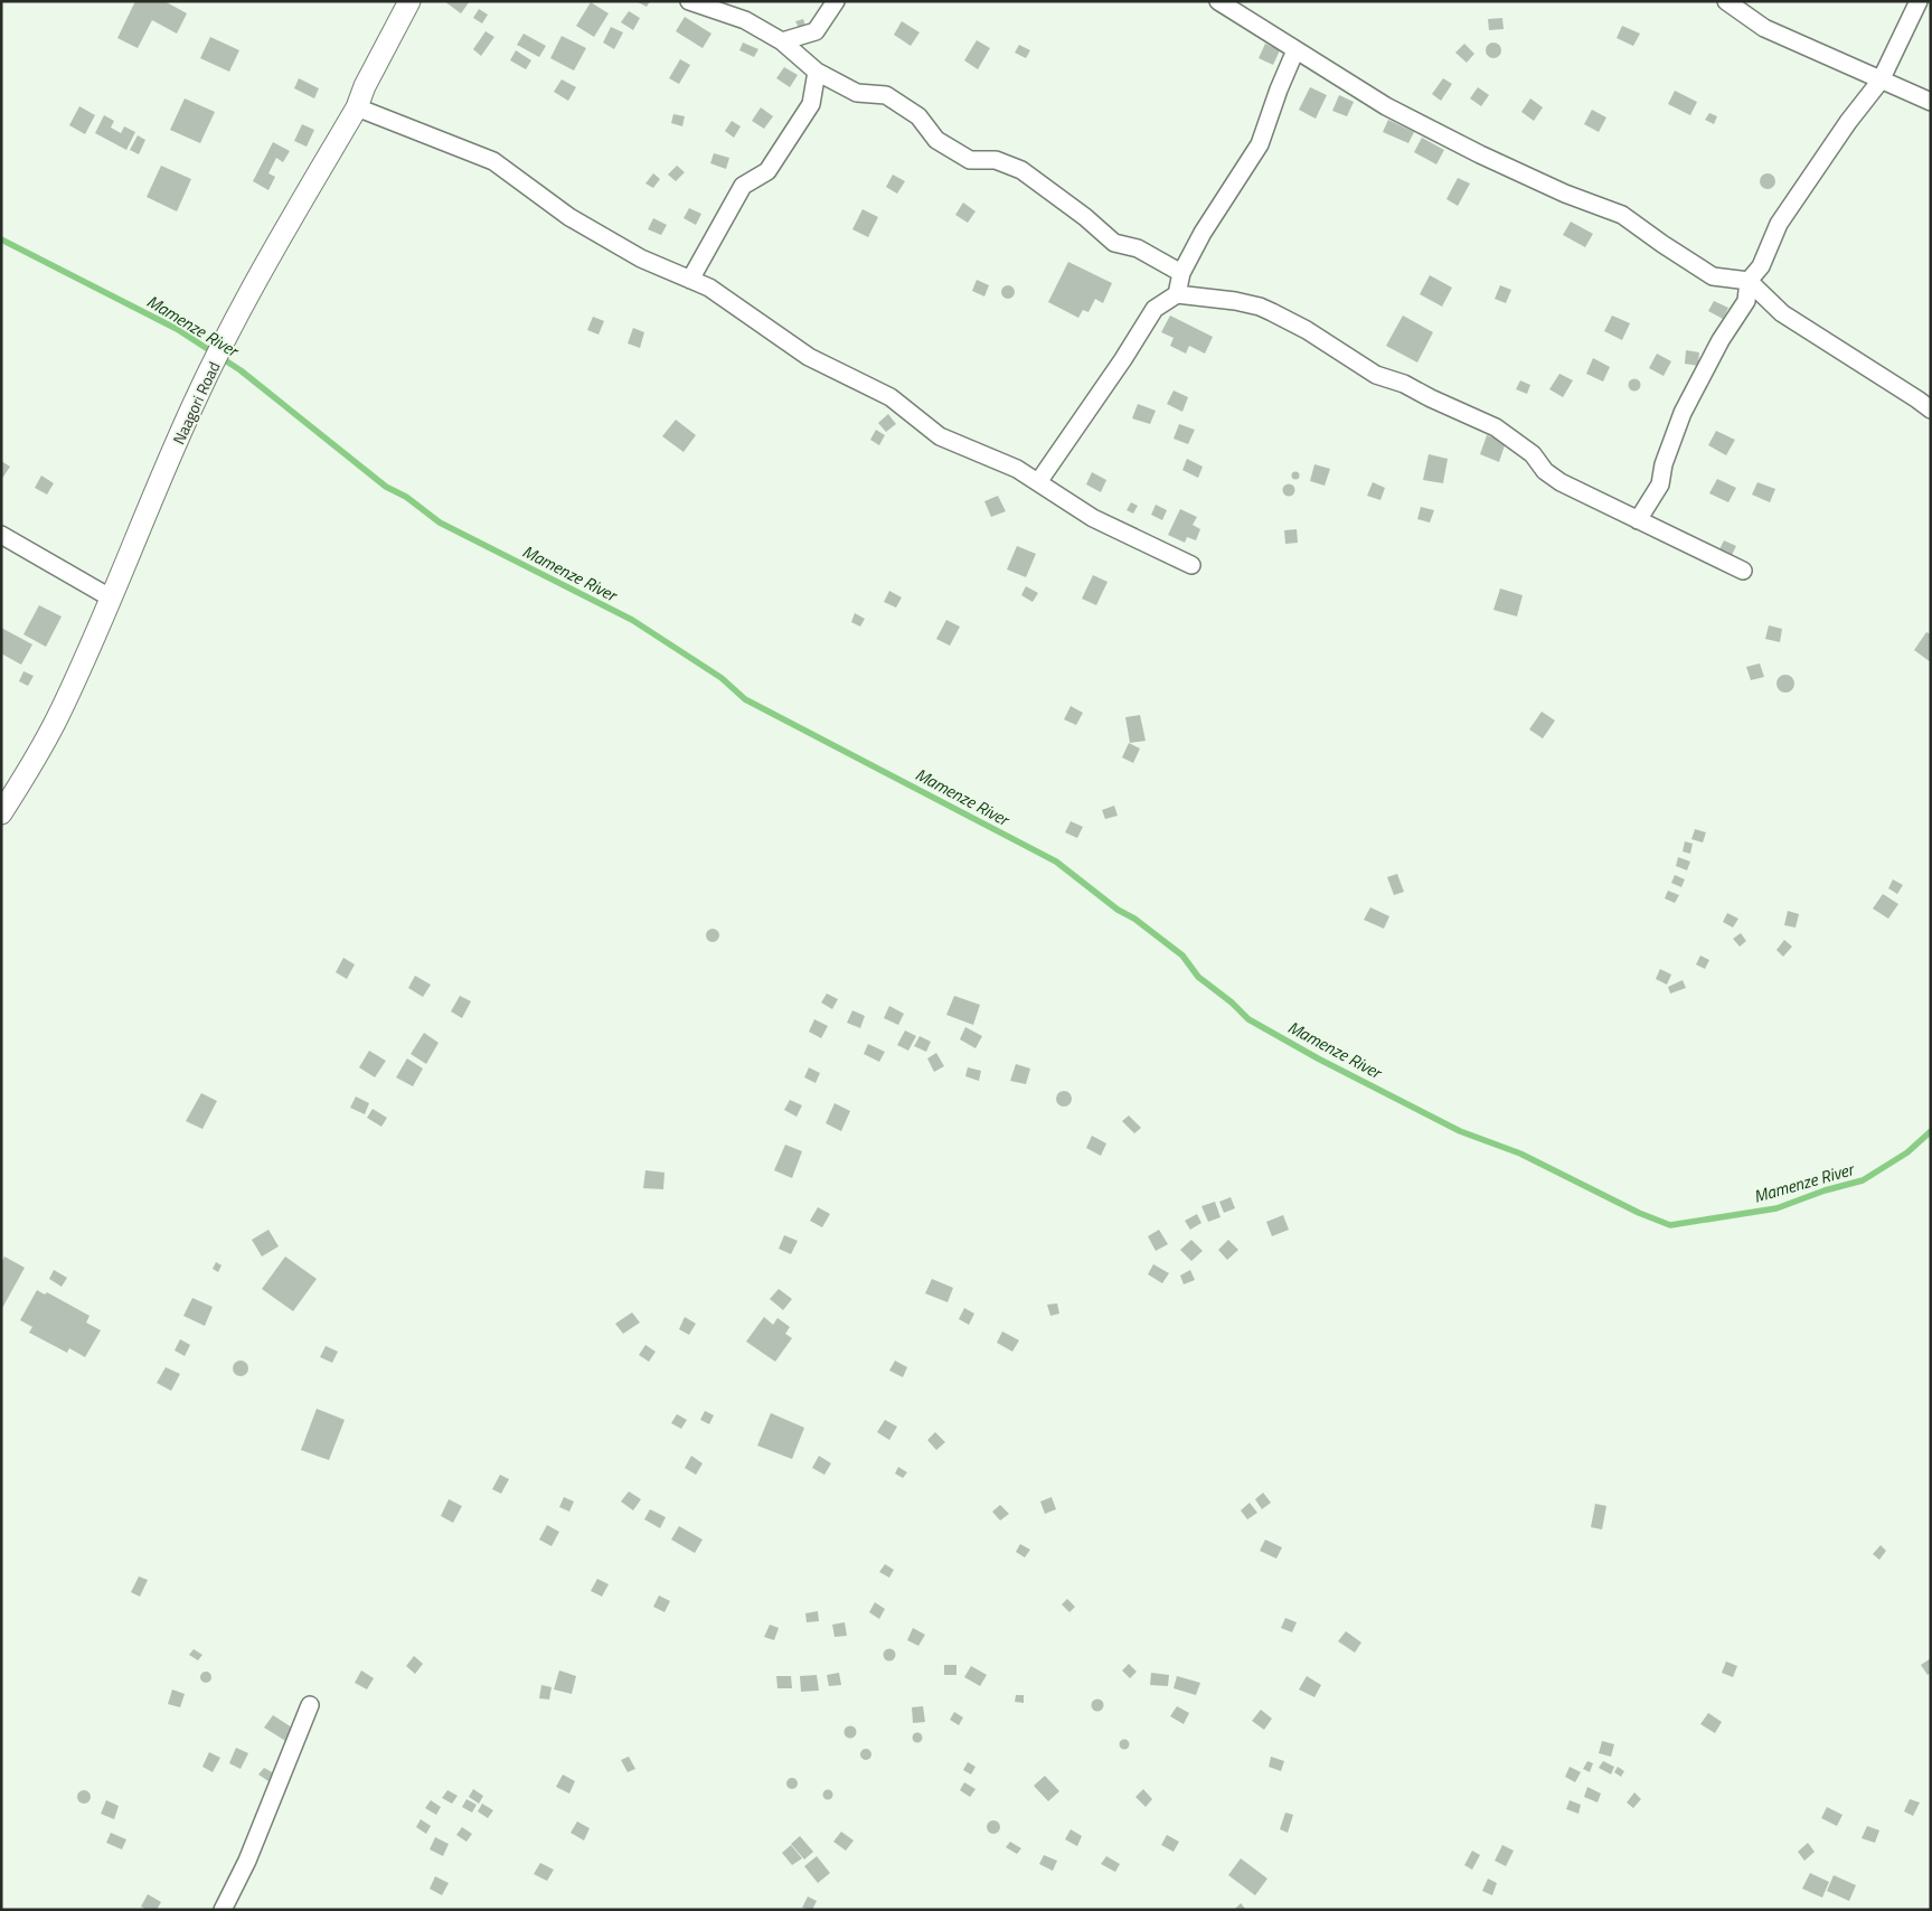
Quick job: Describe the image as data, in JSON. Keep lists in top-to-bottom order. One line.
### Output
{"streets":{"street":["Naagori Road"]},"water":["Mamenze River"]}
